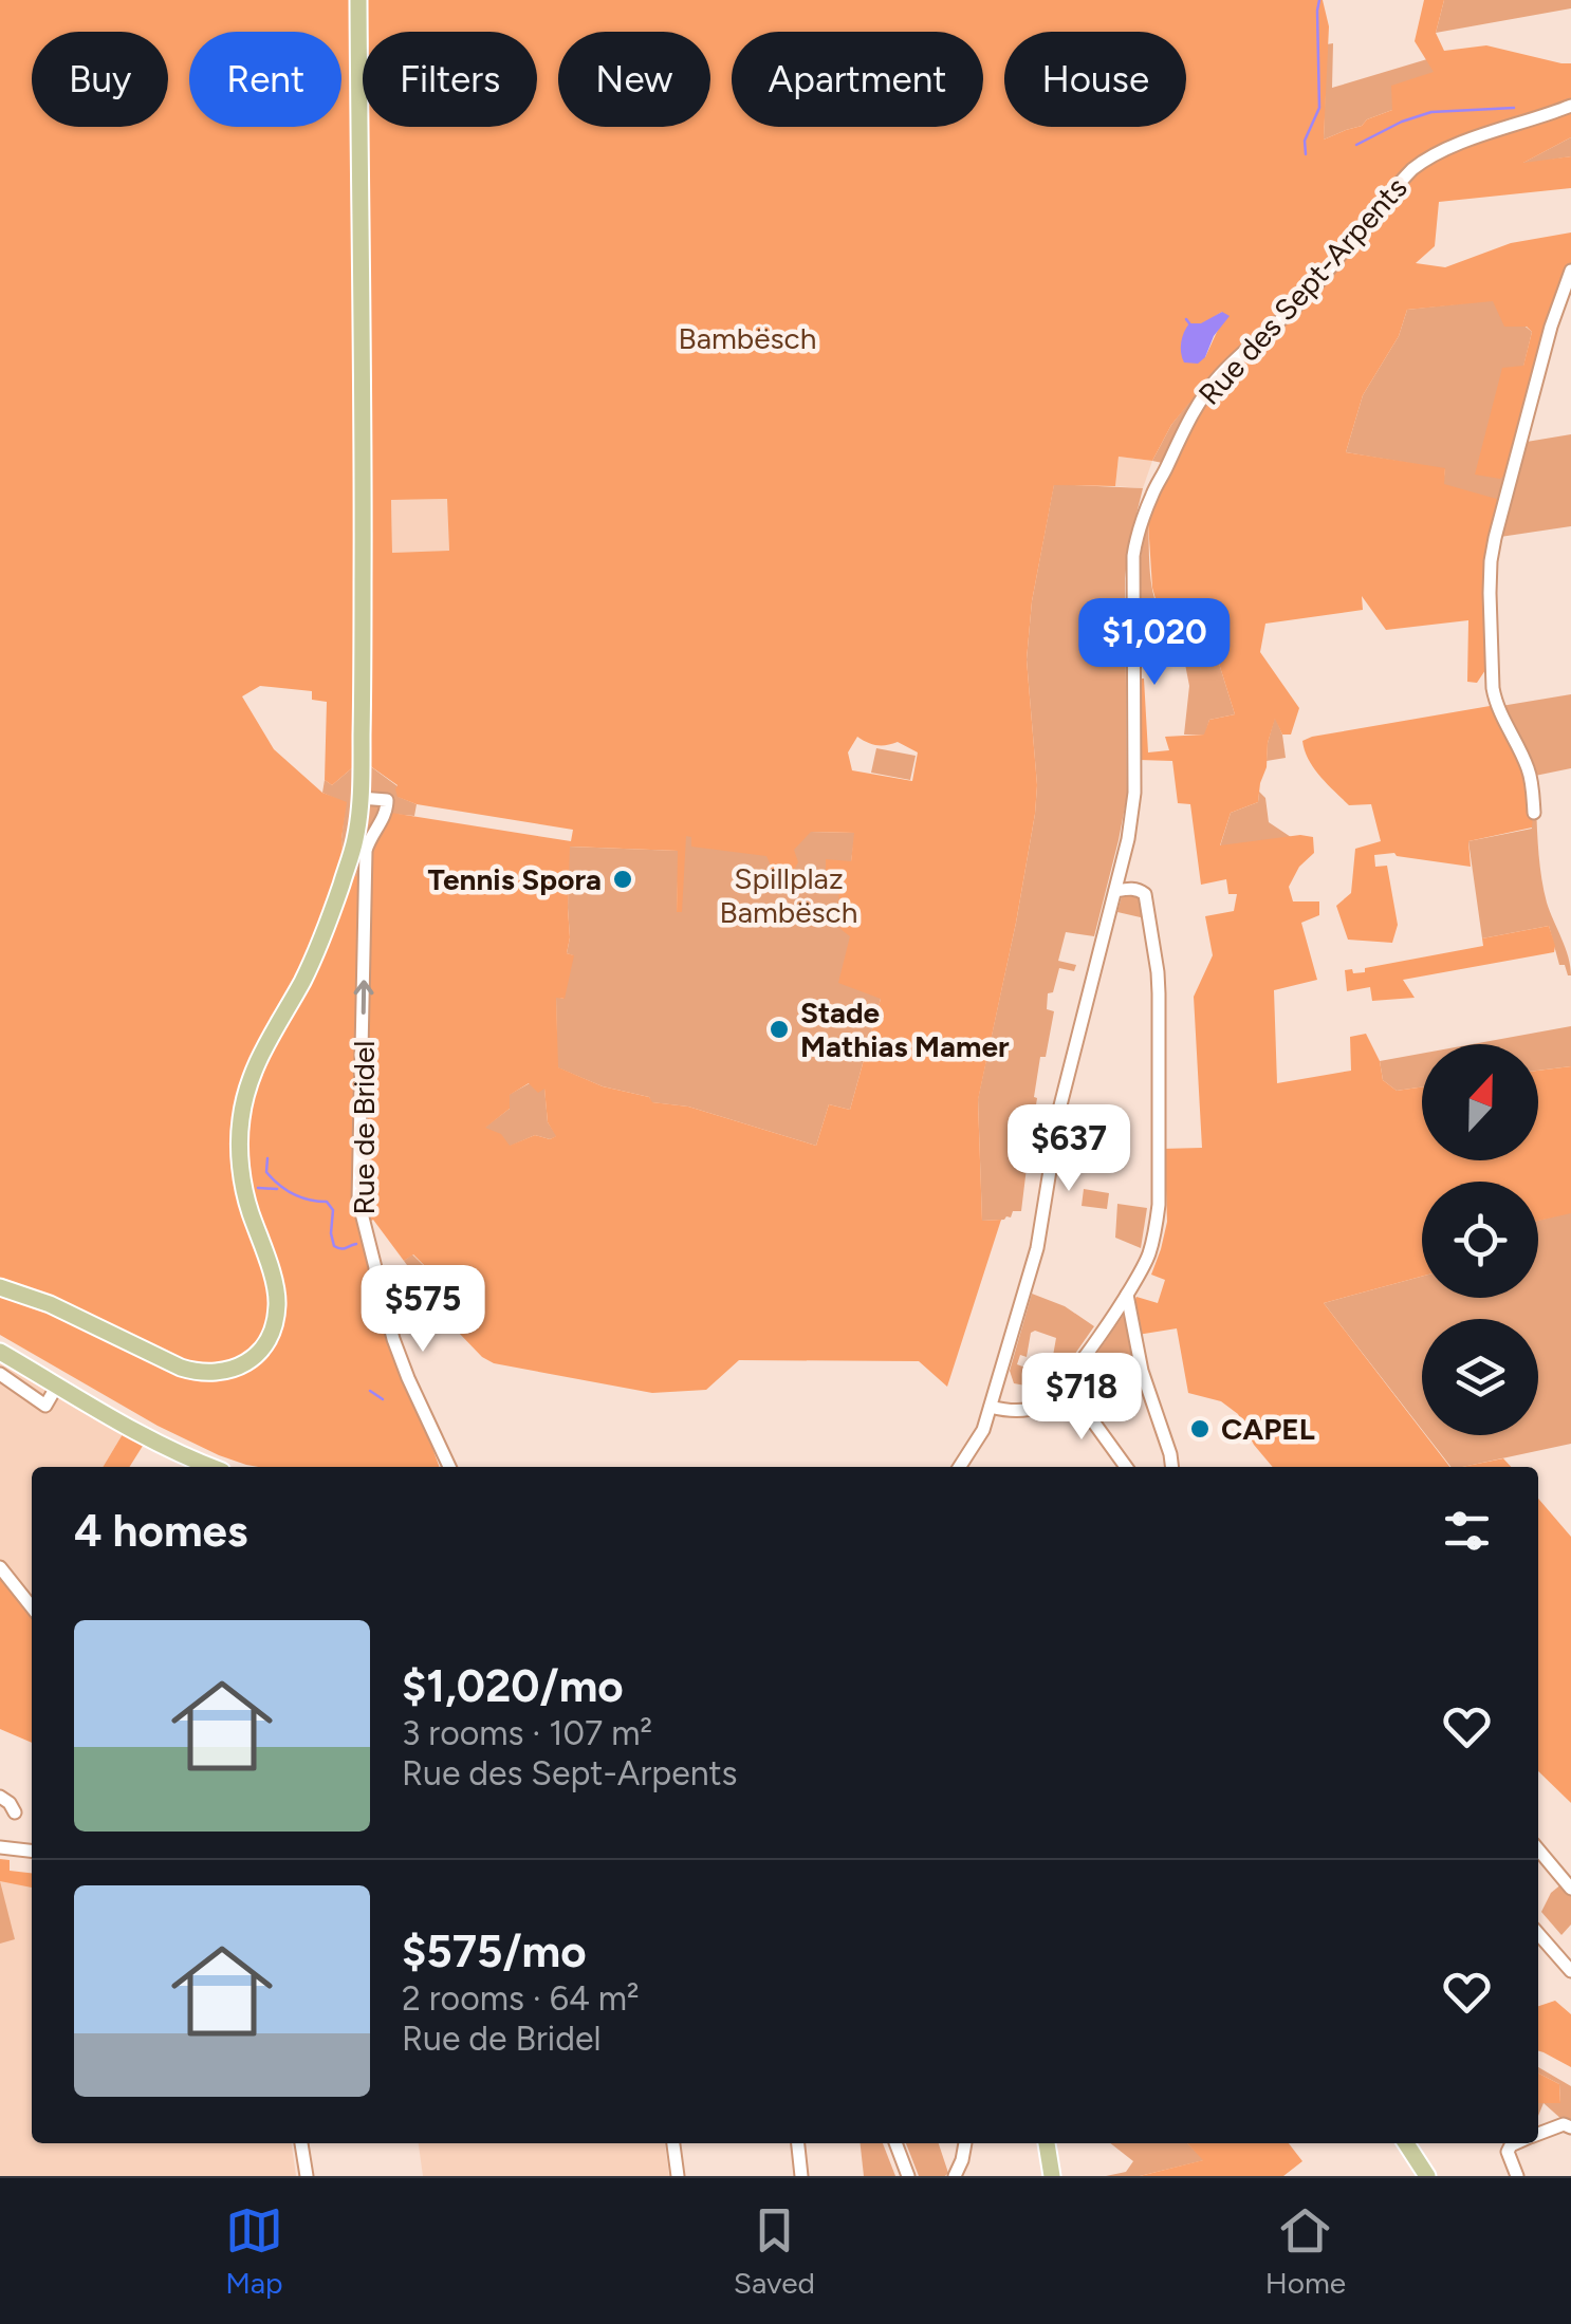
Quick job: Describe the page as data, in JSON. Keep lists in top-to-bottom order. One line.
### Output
{"streets":{"street":["Rue des Sept-Arpents","Rue de Bridel"]},"one_way":["Rue de Bridel"],"parks":["Bambësch","Spillplaz Bambësch"],"places":["Tennis Spora","Stade Mathias Mamer","CAPEL"],"north":"top","page":{"chip":["Buy","Rent","Filters","New","Apartment","House"],"price":["$1,020","$637","$575","$718"],"heading":"4 homes","list":[{"name":"$1,020/mo","note":"3 rooms · 107 m² · Rue des Sept-Arpents"},{"name":"$575/mo","note":"2 rooms · 64 m² · Rue de Bridel"}],"tabs":["Map","Saved","Home"]}}
